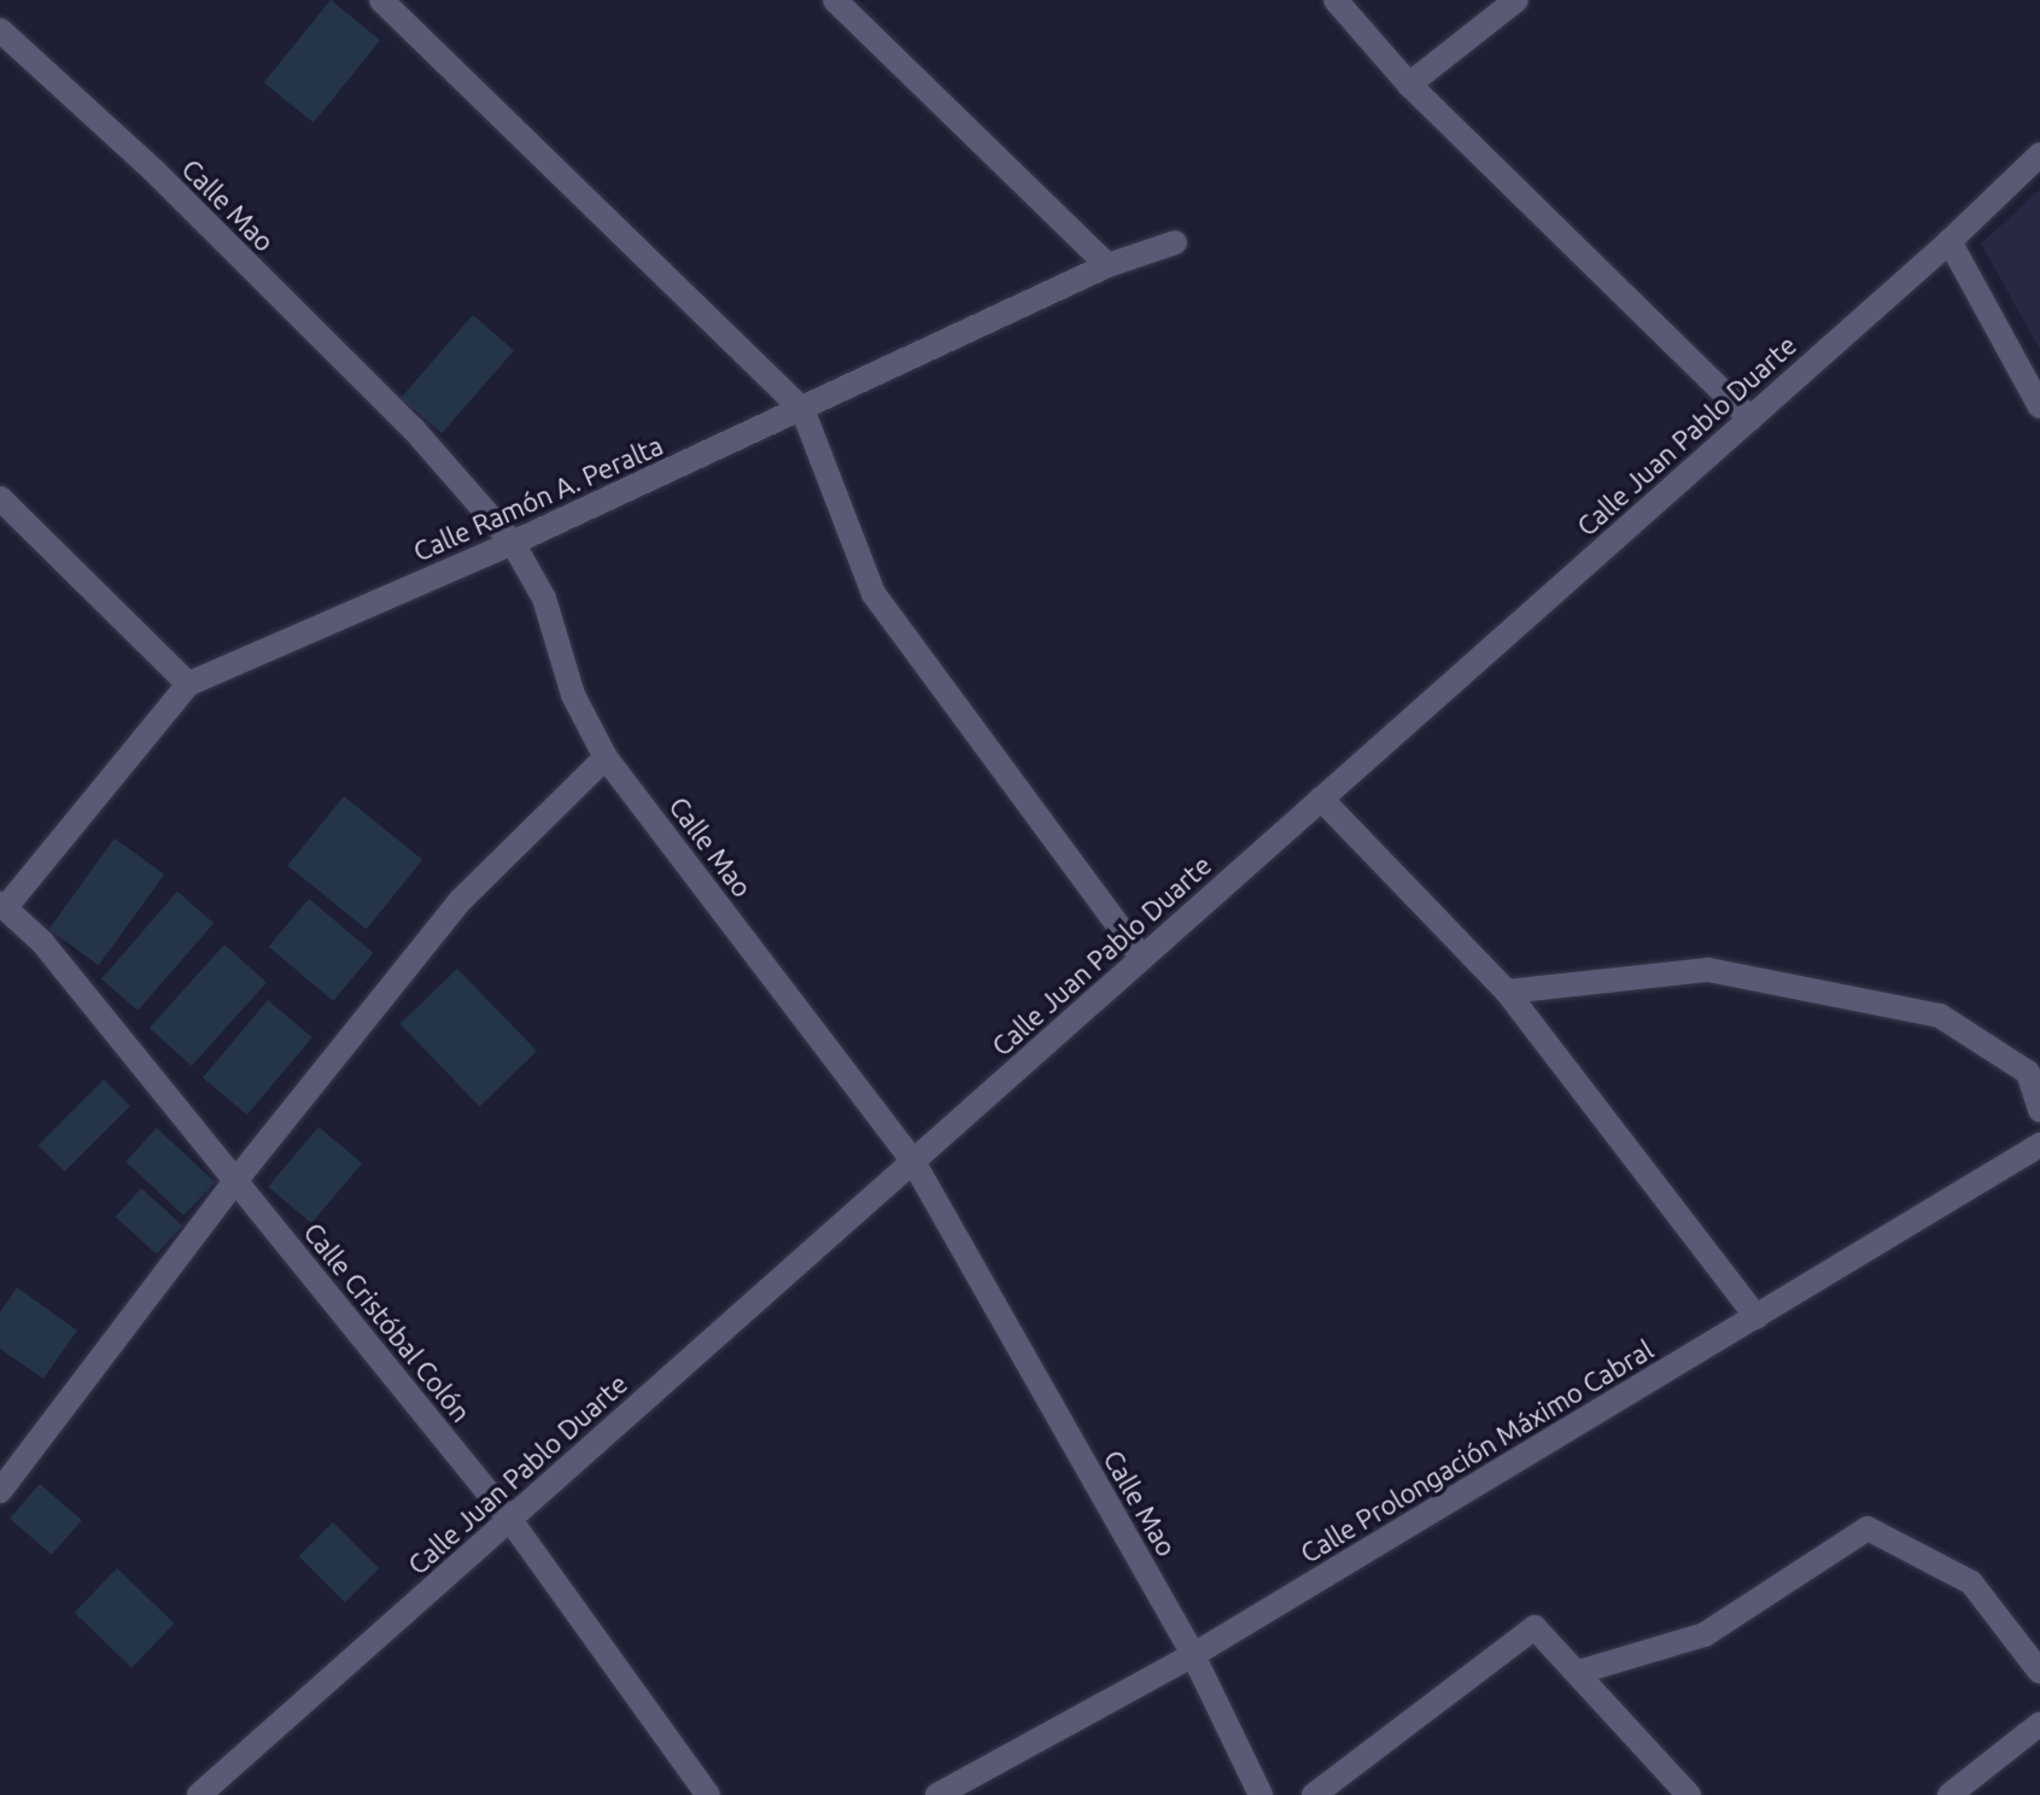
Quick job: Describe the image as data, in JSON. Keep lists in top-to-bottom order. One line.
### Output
{"streets":{"street":["Calle Mao","Calle Juan Pablo Duarte","Calle Ramón A. Peralta","Calle Cristóbal Colón","Calle Prolongación Máximo Cabral"]},"crossings":[["Calle Mao","Calle Juan Pablo Duarte"],["Calle Mao","Calle Ramón A. Peralta"],["Calle Mao","Calle Prolongación Máximo Cabral"],["Calle Juan Pablo Duarte","Calle Cristóbal Colón"],["Calle Ramón A. Peralta","Calle Cristóbal Colón"]]}
